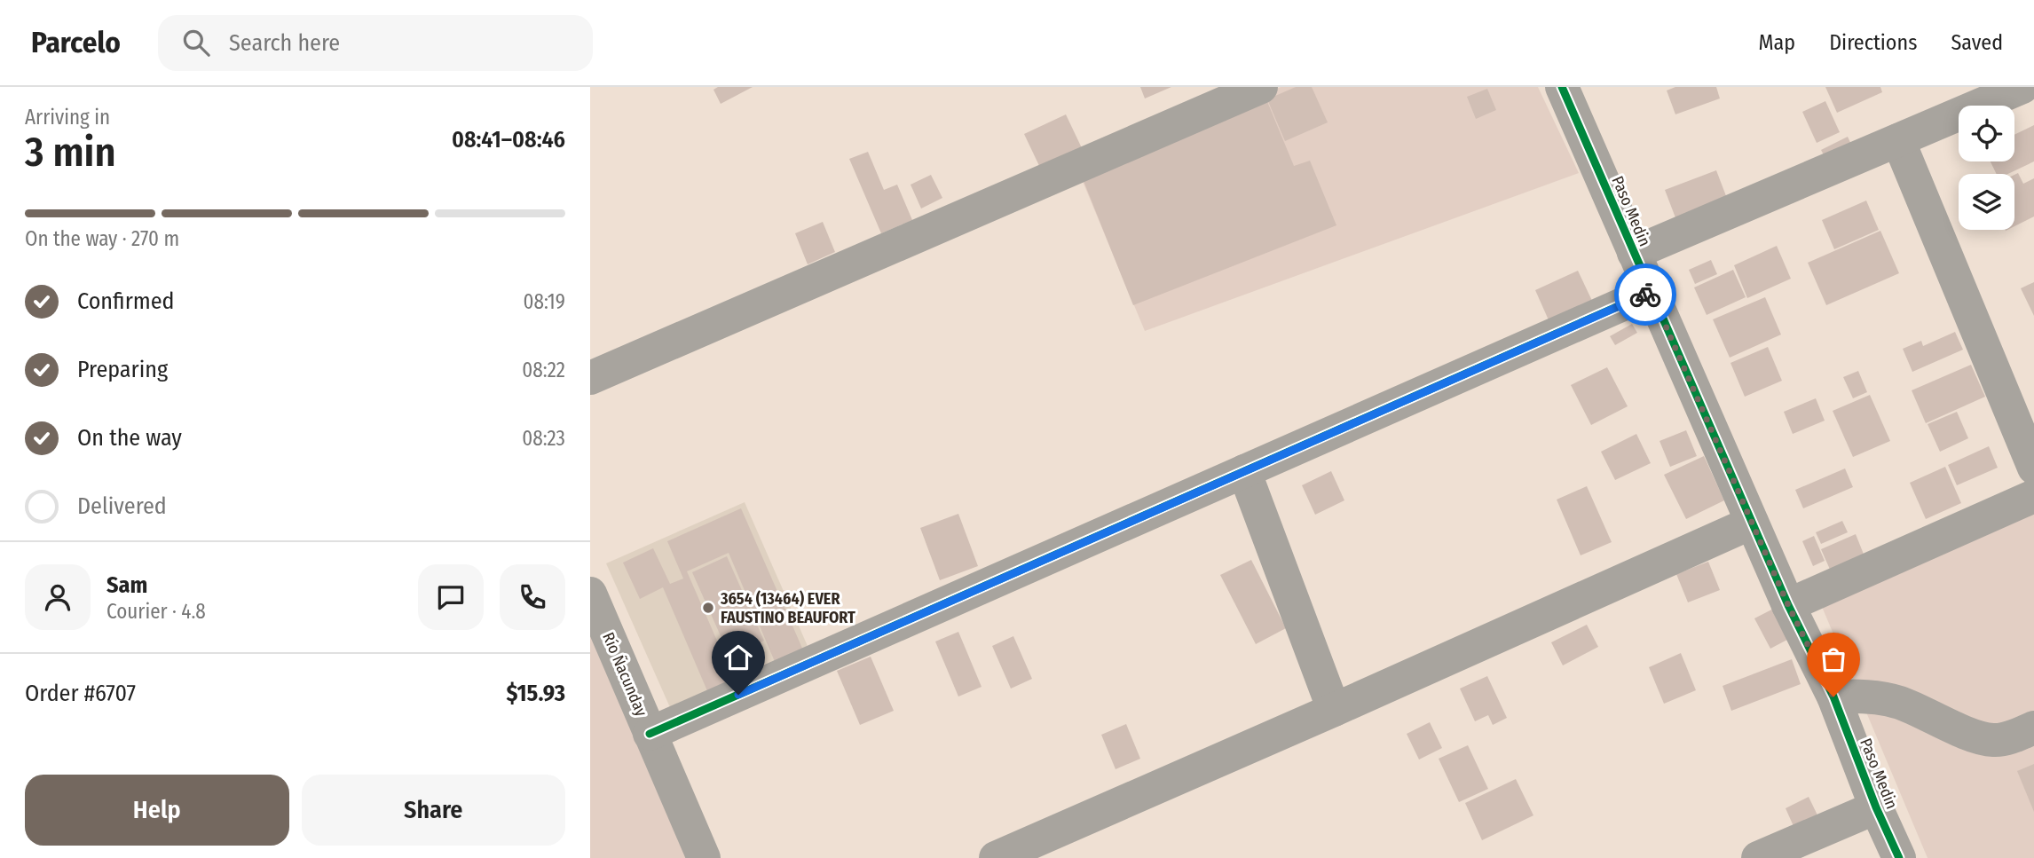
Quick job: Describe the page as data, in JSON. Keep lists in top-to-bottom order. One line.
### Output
{"streets":{"street":["Paso Medin","Río Ñacunday"]},"places":["3654 (13464) EVER FAUSTINO BEAUFORT"],"page":{"header":"Parcelo","search":"Search here","nav":["Map","Directions","Saved"],"heading":["3 min","Arriving in","08:41–08:46"],"panel":["Sam","Courier · 4.8","Order #6707","$15.93"],"bar":"On the way · 270 m","list":[["Confirmed","08:19"],["Preparing","08:22"],["On the way","08:23"],"Delivered"],"buttons":["Help","Share"]}}
